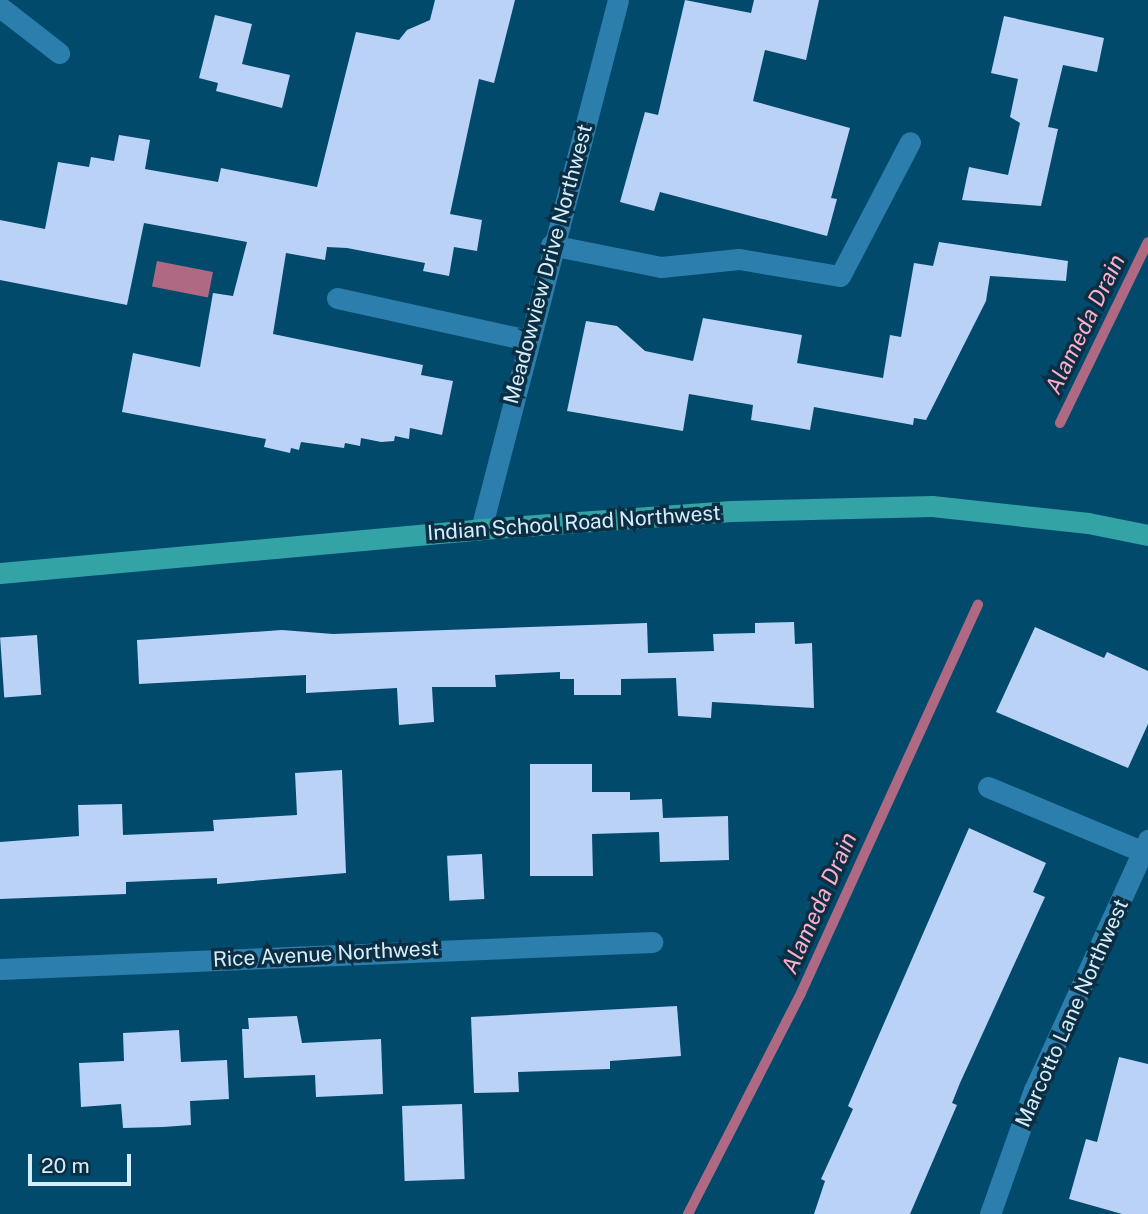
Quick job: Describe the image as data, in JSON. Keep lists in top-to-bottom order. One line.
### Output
{"streets":{"main road":["Indian School Road Northwest"],"street":["Meadowview Drive Northwest","Rice Avenue Northwest","Marcotto Lane Northwest"]},"crossings":[["Meadowview Drive Northwest","Indian School Road Northwest"]],"water":["Alameda Drain"],"scale_bar":"20 m"}
